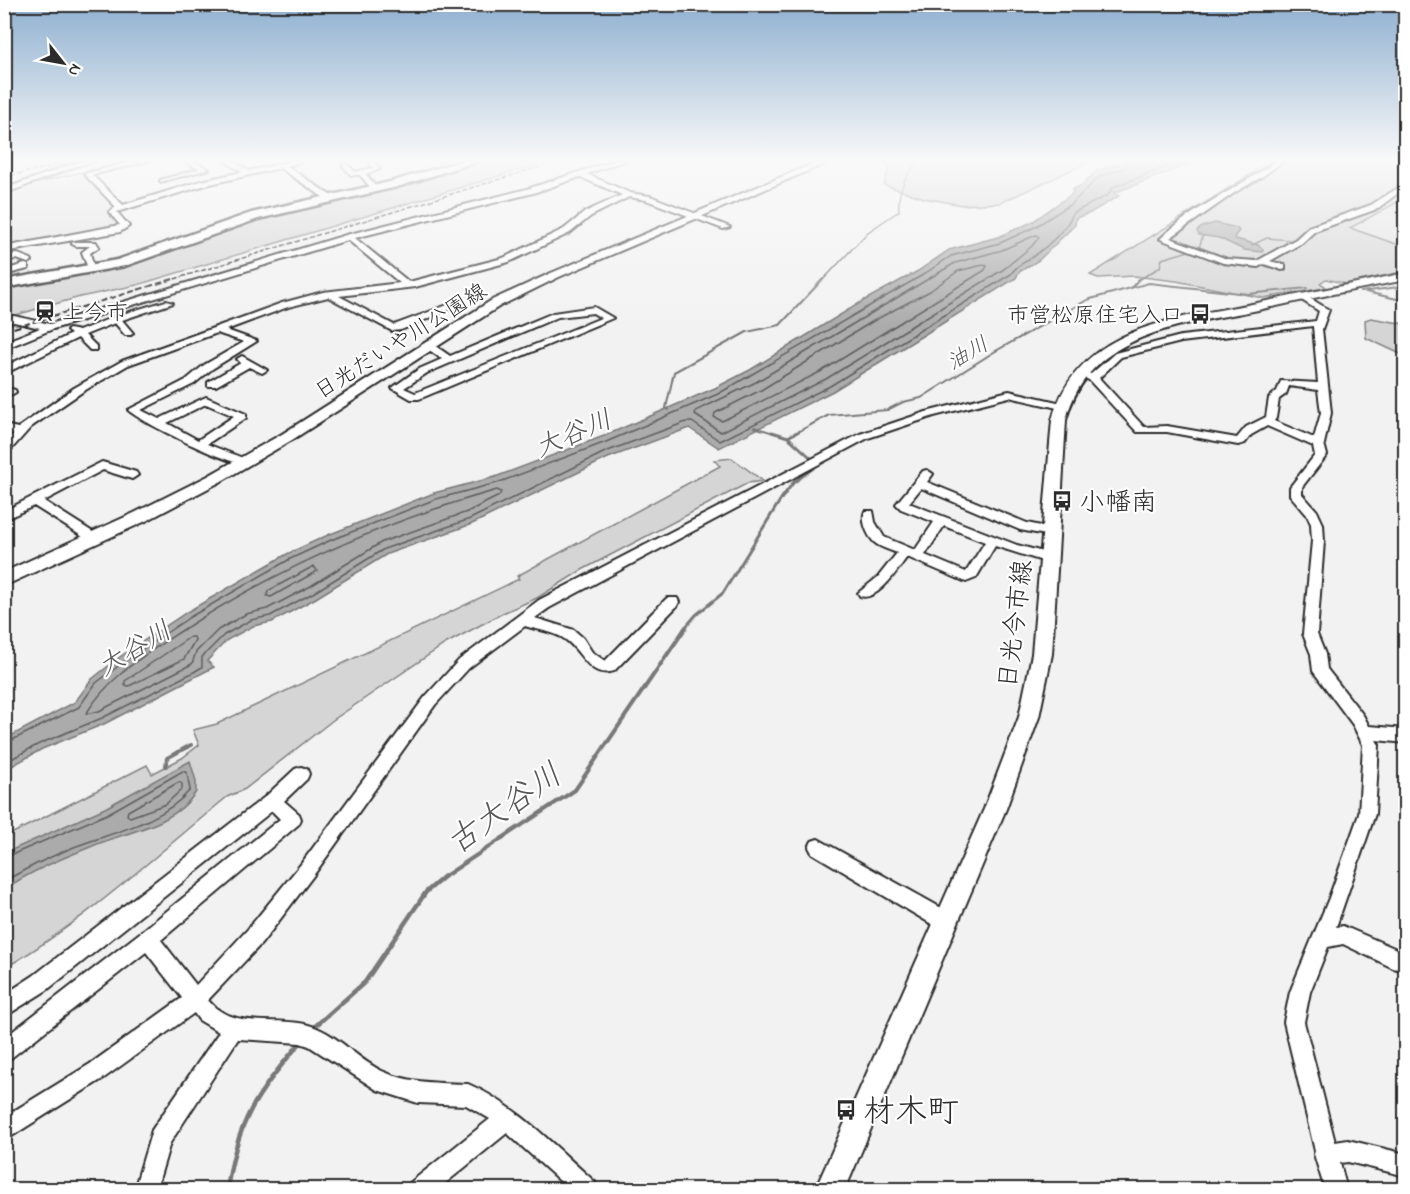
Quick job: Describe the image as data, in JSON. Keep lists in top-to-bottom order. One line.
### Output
{"streets":{"main road":["日光だいや川公園線","日光今市線"]},"water":["油川","大谷川","古大谷川"],"places":{"station":["上今市"],"bus stop":["市営松原住宅入口","小幡南","材木町"]},"north":"bottom right"}
